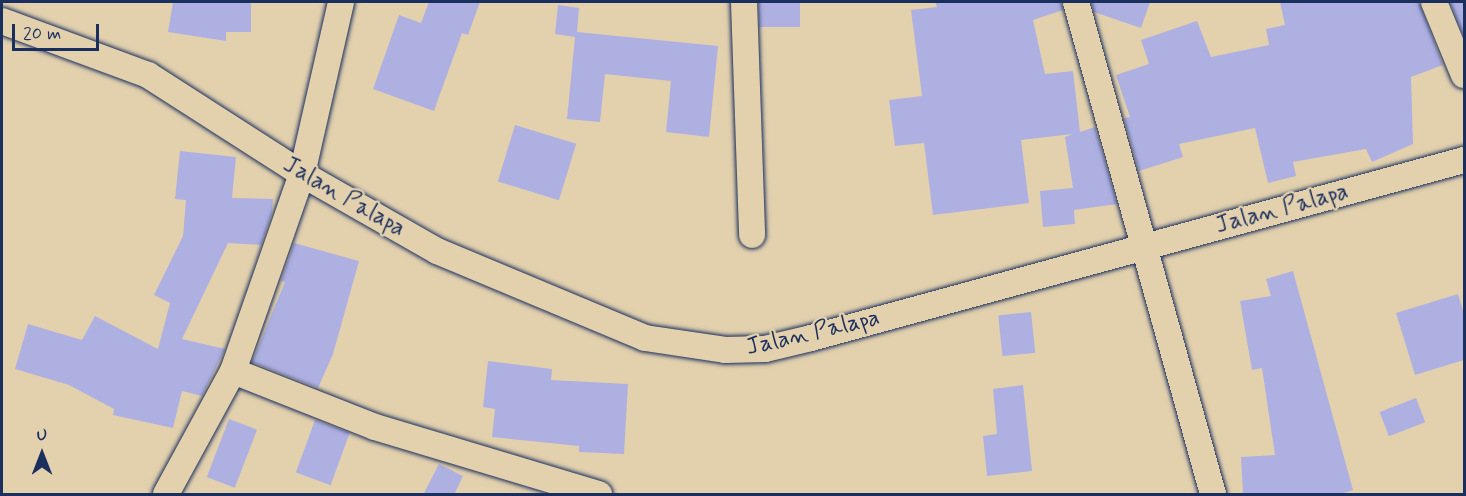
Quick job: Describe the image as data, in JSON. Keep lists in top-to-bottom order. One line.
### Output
{"streets":{"street":["Jalan Palapa"]},"scale_bar":"20 m","north":"top"}
